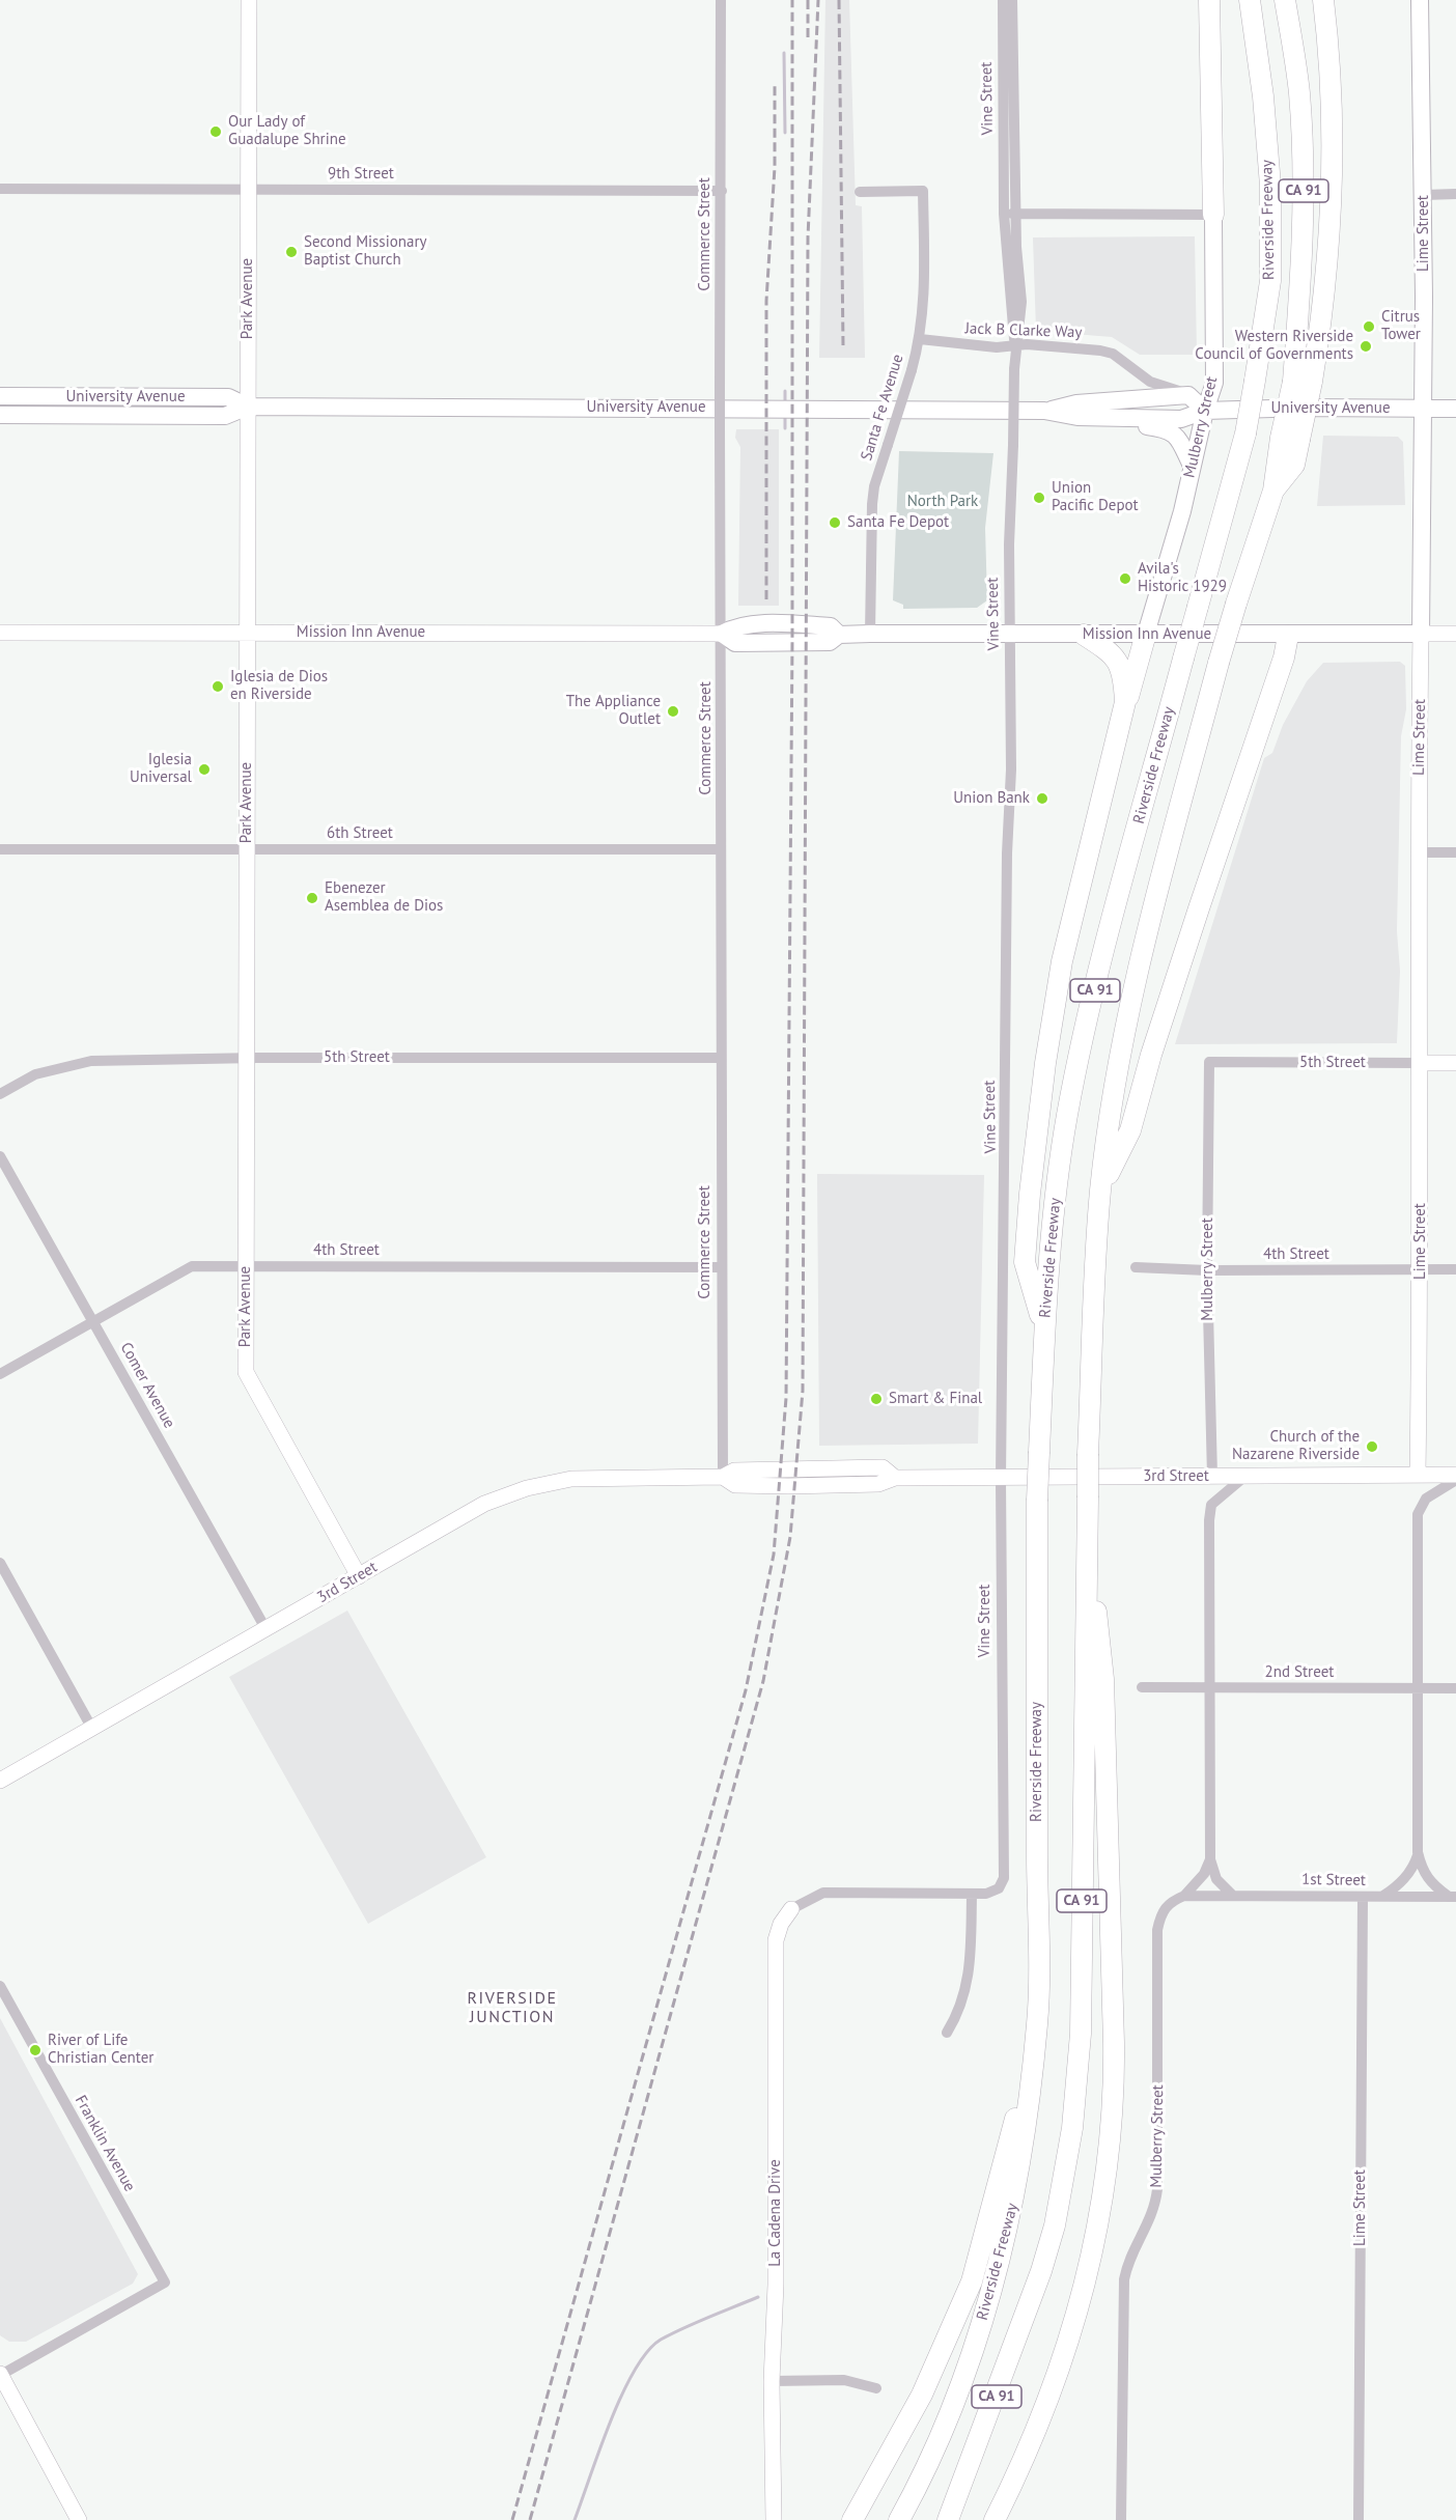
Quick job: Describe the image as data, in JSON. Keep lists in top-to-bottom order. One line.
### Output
{"streets":{"highway":["CA 91","Riverside Freeway"],"main road":["Lime Street","Park Avenue","University Avenue","Mulberry Street","Mission Inn Avenue","5th Street","3rd Street","La Cadena Drive"],"street":["Vine Street","9th Street","Commerce Street","Jack B Clarke Way","Santa Fe Avenue","6th Street","4th Street","Comer Avenue","2nd Street","1st Street","Franklin Avenue"]},"crossings":[["Vine Street","Jack B Clarke Way"],["Vine Street","Mission Inn Avenue"],["Vine Street","3rd Street"],["9th Street","Commerce Street"],["9th Street","Park Avenue"],["CA 91","Riverside Freeway"],["Lime Street","University Avenue"],["Lime Street","Mission Inn Avenue"],["Lime Street","5th Street"],["Lime Street","4th Street"],["Lime Street","3rd Street"],["Lime Street","1st Street"],["Commerce Street","Mission Inn Avenue"],["Commerce Street","6th Street"],["Commerce Street","5th Street"],["Commerce Street","4th Street"],["Commerce Street","3rd Street"],["Park Avenue","University Avenue"],["Park Avenue","Mission Inn Avenue"],["Park Avenue","6th Street"],["Park Avenue","5th Street"],["Park Avenue","4th Street"],["Park Avenue","3rd Street"],["Jack B Clarke Way","University Avenue"],["Jack B Clarke Way","Santa Fe Avenue"],["University Avenue","Mulberry Street"],["Santa Fe Avenue","Mission Inn Avenue"],["Mulberry Street","Mission Inn Avenue"],["Mulberry Street","5th Street"],["Mulberry Street","4th Street"],["Mulberry Street","3rd Street"],["Mulberry Street","1st Street"],["4th Street","Comer Avenue"],["Comer Avenue","3rd Street"]],"districts":["RIVERSIDE JUNCTION"],"parks":["North Park"],"places":["Our Lady of Guadalupe Shrine","Second Missionary Baptist Church","Citrus Tower","Western Riverside Council of Governments","Union Pacific Depot","Santa Fe Depot","Avila's Historic 1929","Iglesia de Dios en Riverside","The Appliance Outlet","Iglesia Universal","Union Bank","Ebenezer Asemblea de Dios","Smart & Final","Church of the Nazarene Riverside","River of Life Christian Center"]}
